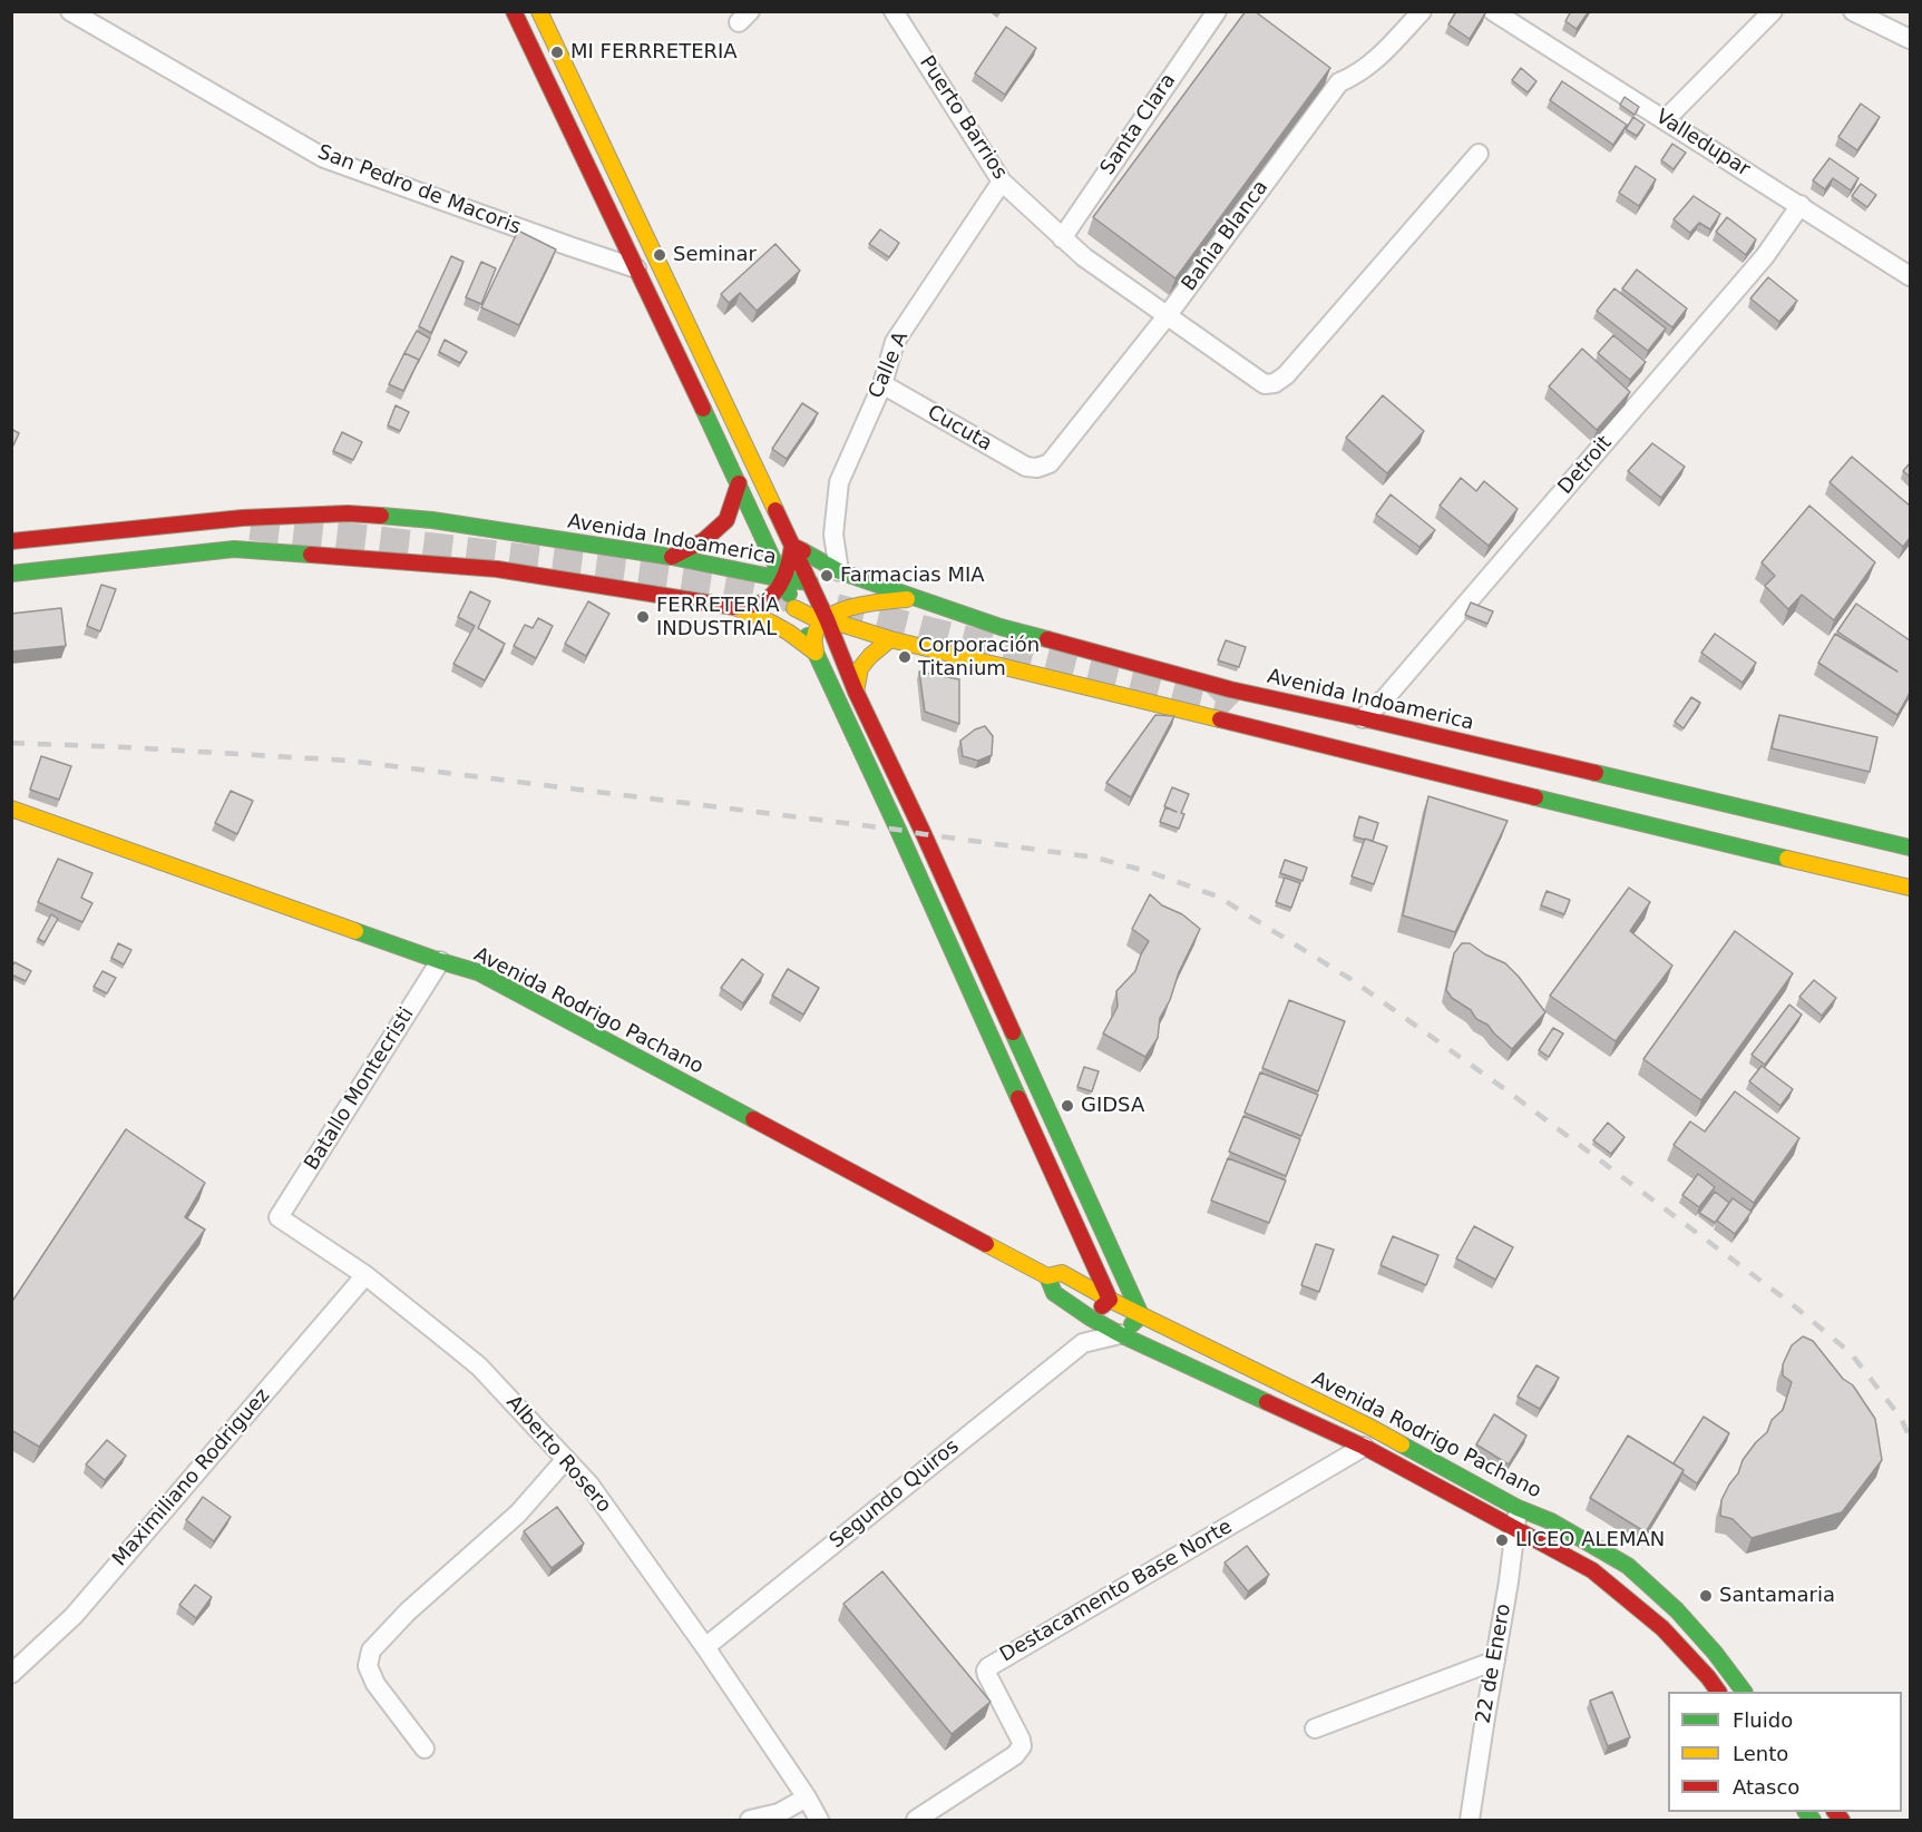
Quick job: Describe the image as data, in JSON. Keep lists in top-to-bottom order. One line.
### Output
{"streets":{"main road":["Avenida Indoamerica","Avenida Rodrigo Pachano"],"street":["Puerto Barrios","Santa Clara","Valledupar","San Pedro de Macoris","Bahia Blanca","Calle A","Cucuta","Detroit","Batallo Montecristi","Alberto Rosero","Maximiliano Rodriguez","Segundo Quiros","Destacamento Base Norte","22 de Enero"]},"crossings":[["Puerto Barrios","Santa Clara"],["Puerto Barrios","Bahia Blanca"],["Puerto Barrios","Calle A"],["Valledupar","Detroit"],["Bahia Blanca","Cucuta"],["Calle A","Cucuta"],["Detroit","Avenida Indoamerica"],["Avenida Rodrigo Pachano","Batallo Montecristi"],["Avenida Rodrigo Pachano","Destacamento Base Norte"],["Avenida Rodrigo Pachano","22 de Enero"],["Batallo Montecristi","Alberto Rosero"],["Alberto Rosero","Maximiliano Rodriguez"],["Alberto Rosero","Segundo Quiros"]],"places":["MI FERRRETERIA","Seminar","Farmacias MIA","FERRETERÍA INDUSTRIAL","Corporación Titanium","GIDSA","LICEO ALEMAN","Santamaria"],"legend":["Fluido","Lento","Atasco"]}
